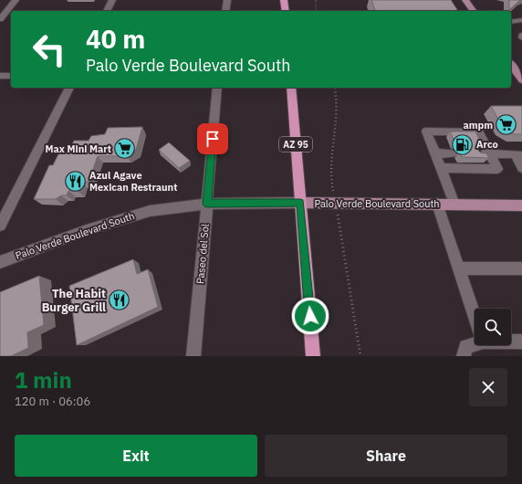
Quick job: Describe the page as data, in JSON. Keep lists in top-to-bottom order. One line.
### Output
{"streets":{"highway":["AZ 95"],"main road":["Palo Verde Boulevard South"],"street":["Paseo del Sol"]},"crossings":[["AZ 95","Palo Verde Boulevard South"],["Palo Verde Boulevard South","Paseo del Sol"]],"places":{"supermarket":["ampm","Max Mini Mart"],"fuel station":["Arco"],"restaurant":["Azul Agave Mexican Restraunt","The Habit Burger Grill"]},"page":{"turn":["40 m","Palo Verde Boulevard South"],"heading":["1 min","120 m · 06:06"],"buttons":["Exit","Share"]}}
